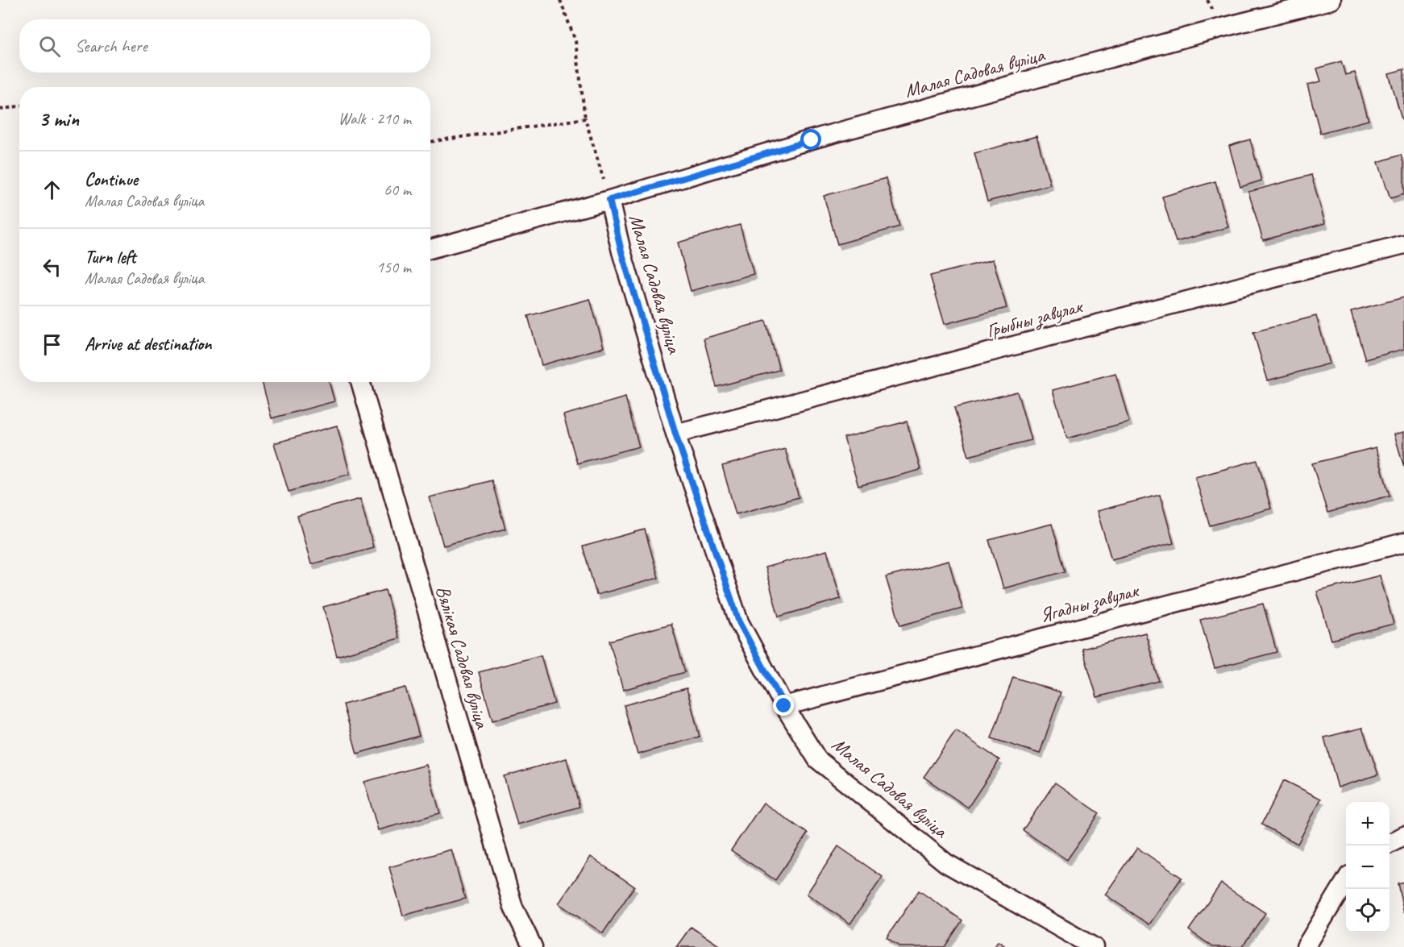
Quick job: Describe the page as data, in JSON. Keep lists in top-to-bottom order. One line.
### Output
{"streets":{"street":["Малая Садовая вуліца","Грыбны завулак","Ягадны завулак","Вялікая Садовая вуліца"]},"crossings":[["Малая Садовая вуліца","Грыбны завулак"],["Малая Садовая вуліца","Ягадны завулак"]],"page":{"search":"Search here","heading":["3 min","Walk · 210 m"],"list":[["Continue","Малая Садовая вуліца","60 m"],["Turn left","Малая Садовая вуліца","150 m"],"Arrive at destination"],"map_buttons":["+","−"]}}
